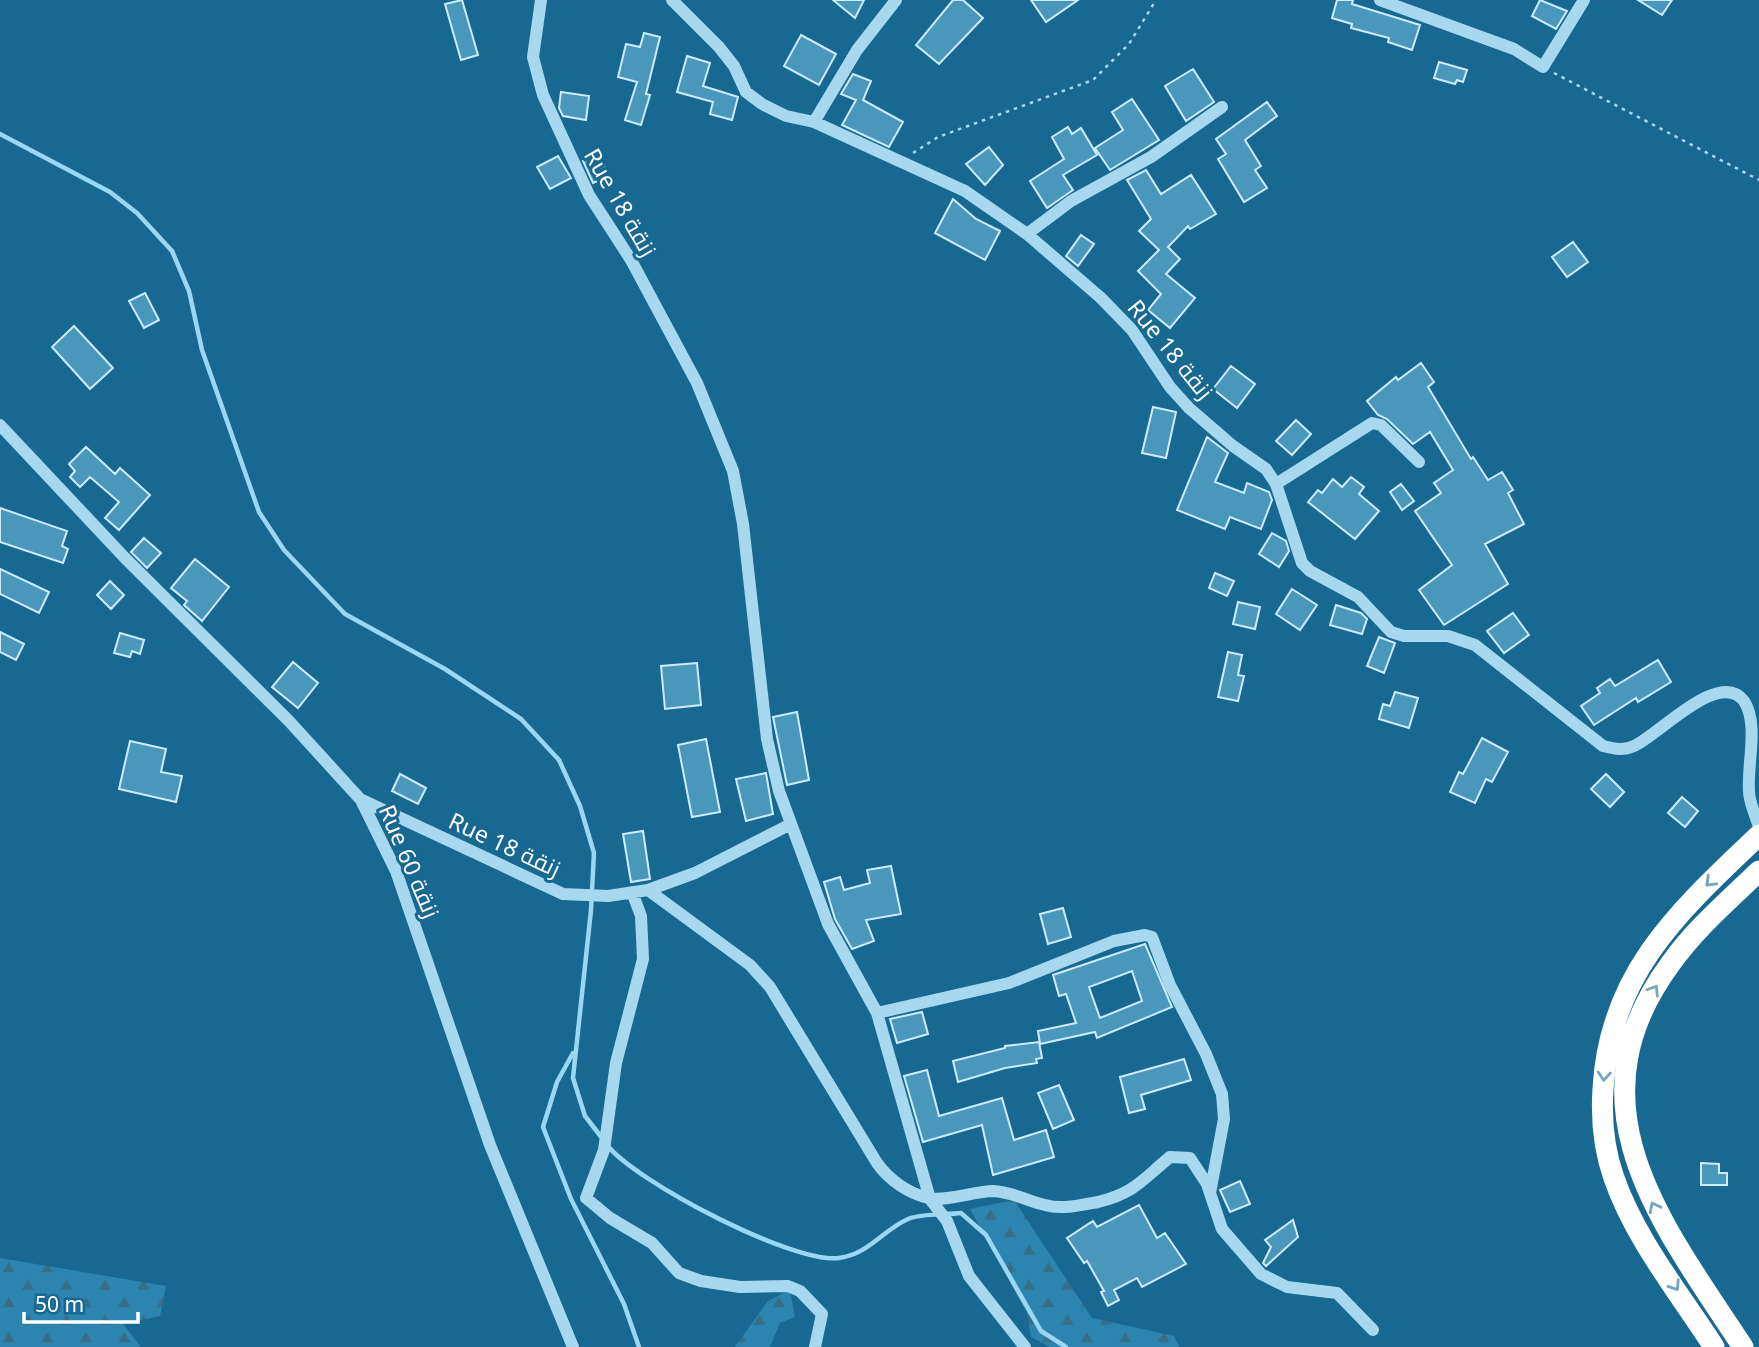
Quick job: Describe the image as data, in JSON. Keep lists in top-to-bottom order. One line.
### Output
{"streets":{"street":["Rue 18 زنقة","Rue 60 زنقة"]},"crossings":[["Rue 18 زنقة","Rue 60 زنقة"]],"scale_bar":"50 m"}
